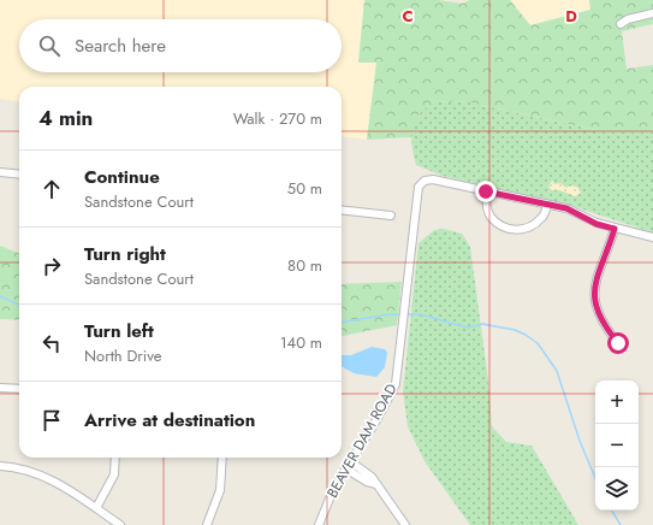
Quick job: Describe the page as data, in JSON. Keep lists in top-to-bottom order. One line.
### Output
{"streets":{"street":["BEAVER DAM ROAD"]},"page":{"search":"Search here","heading":["4 min","Walk · 270 m"],"list":[["Continue","Sandstone Court","50 m"],["Turn right","Sandstone Court","80 m"],["Turn left","North Drive","140 m"],"Arrive at destination"],"map_buttons":["+","−"]},"grid":{"columns":["C","D"]}}
